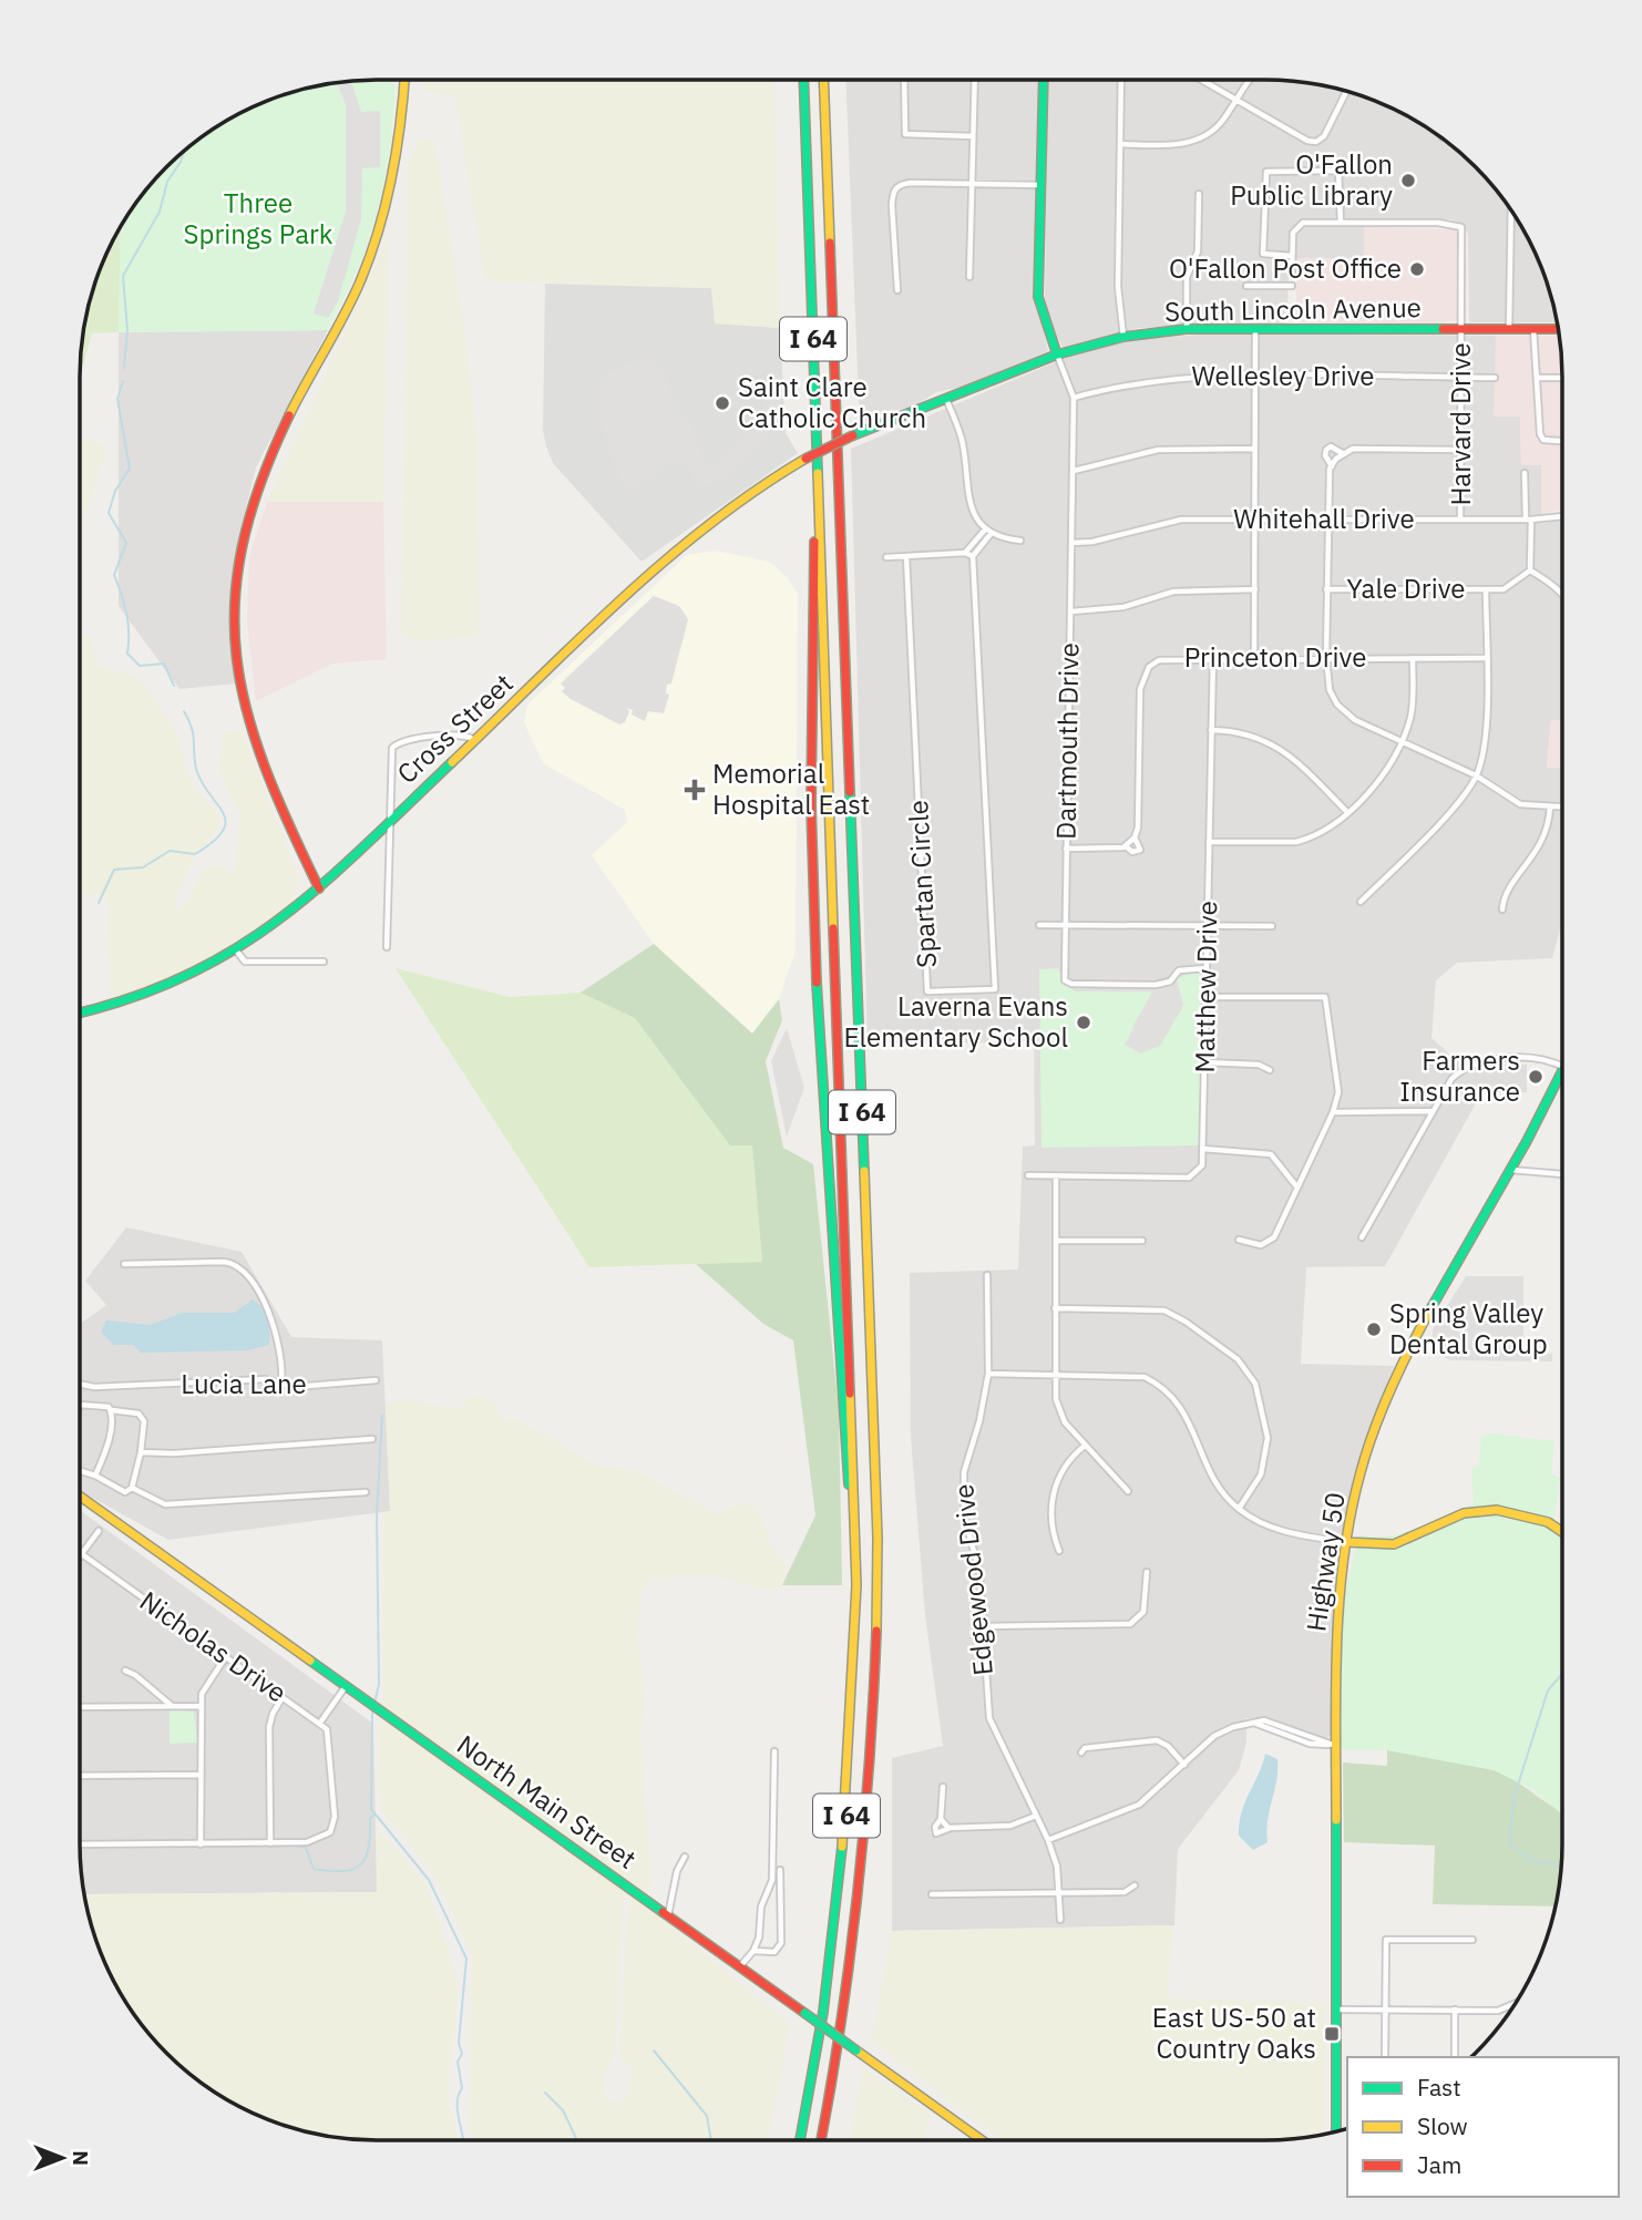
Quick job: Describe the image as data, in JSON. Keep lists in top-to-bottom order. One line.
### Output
{"streets":{"main road":["South Lincoln Avenue","I 64","Cross Street","Highway 50","North Main Street"],"street":["Wellesley Drive","Harvard Drive","Whitehall Drive","Yale Drive","Princeton Drive","Dartmouth Drive","Spartan Circle","Matthew Drive","Lucia Lane","Edgewood Drive","Nicholas Drive"]},"crossings":[["South Lincoln Avenue","Harvard Drive"],["South Lincoln Avenue","Cross Street"],["South Lincoln Avenue","Dartmouth Drive"],["Wellesley Drive","Harvard Drive"],["Wellesley Drive","Dartmouth Drive"],["Harvard Drive","Whitehall Drive"],["Whitehall Drive","Dartmouth Drive"],["Princeton Drive","Matthew Drive"],["Dartmouth Drive","Matthew Drive"]],"parks":["Three Springs Park"],"places":{"other":["O'Fallon Public Library","O'Fallon Post Office","Saint Clare Catholic Church","Laverna Evans Elementary School","Farmers Insurance","Spring Valley Dental Group"],"health":["Memorial Hospital East"],"transit":["East US-50 at Country Oaks"]},"legend":["Fast","Slow","Jam"],"north":"right"}
